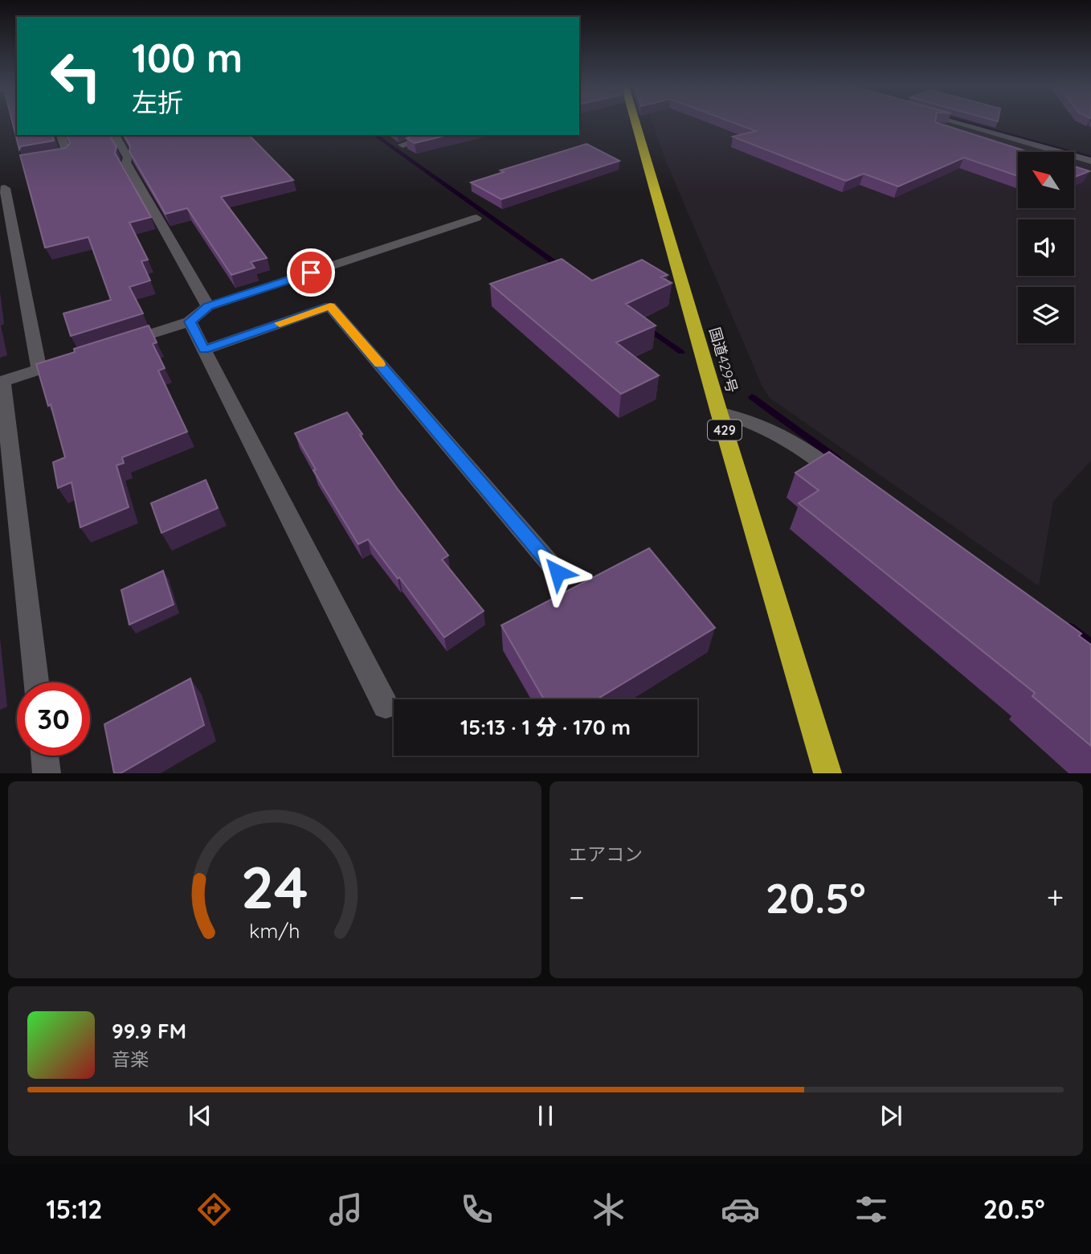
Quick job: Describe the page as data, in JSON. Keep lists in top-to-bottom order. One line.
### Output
{"streets":{"highway":["国道429号","429"]},"north":"top left","page":{"turn":["100 m","左折"],"limit":"30","trip":"15:13 · 1 分 · 170 m","tile":"エアコン","heat":["−","20.5°","+"],"song":["99.9 FM","音楽"],"tabs":["15:12","20.5°"],"gauge":["24","km/h"]}}
